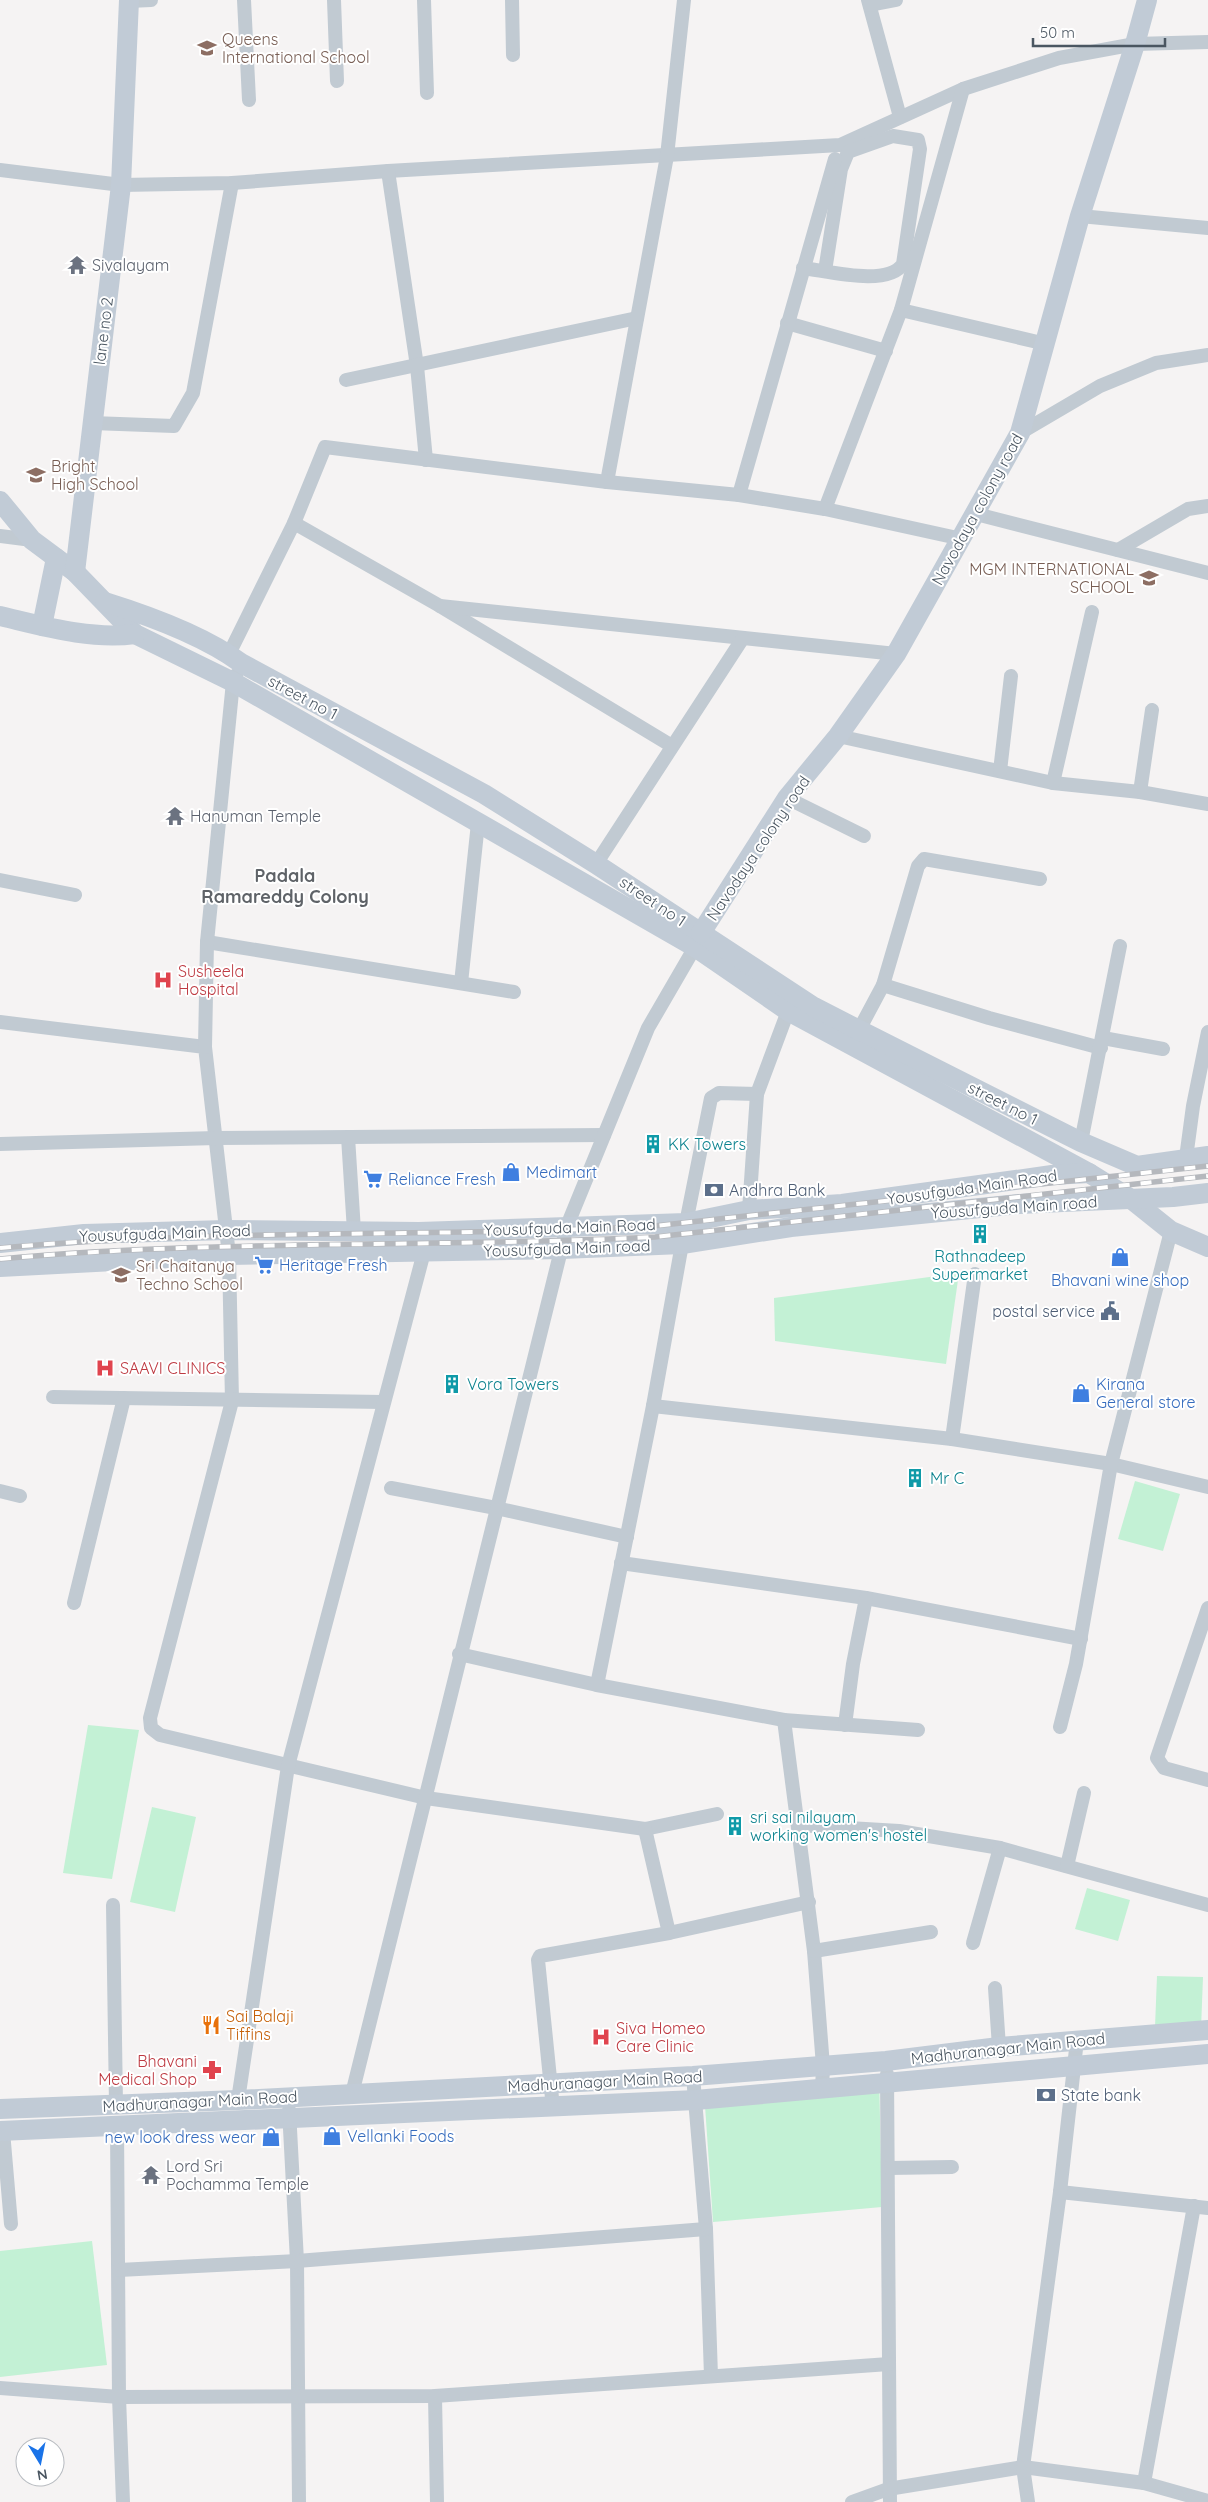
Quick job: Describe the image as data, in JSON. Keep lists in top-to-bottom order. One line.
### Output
{"streets":{"main road":["lane no 2","Navodaya colony road","street no 1","Yousufguda Main Road","Yousufguda Main road","Madhuranagar Main Road"]},"crossings":[["lane no 2","street no 1"],["Navodaya colony road","street no 1"],["street no 1","Yousufguda Main Road"],["street no 1","Yousufguda Main road"]],"districts":["Padala Ramareddy Colony"],"places":{"school or university":["Queens International School","Bright High School","MGM INTERNATIONAL SCHOOL","Sri Chaitanya Techno School"],"temple":["Sivalayam","Hanuman Temple","Lord Sri Pochamma Temple"],"hospital":["Susheela Hospital","SAAVI CLINICS","Siva Homeo Care Clinic"],"building":["KK Towers","Rathnadeep Supermarket","Vora Towers","Mr C","sri sai nilayam working women's hostel"],"shop":["Medimart","Bhavani wine shop","Kirana General store","Vellanki Foods","new look dress wear"],"supermarket":["Reliance Fresh","Heritage Fresh"],"bank":["Andhra Bank","State bank"],"public building":["postal service"],"restaurant":["Sai Balaji Tiffins"],"pharmacy":["Bhavani Medical Shop"]},"scale_bar":"50 m","north":"bottom"}
